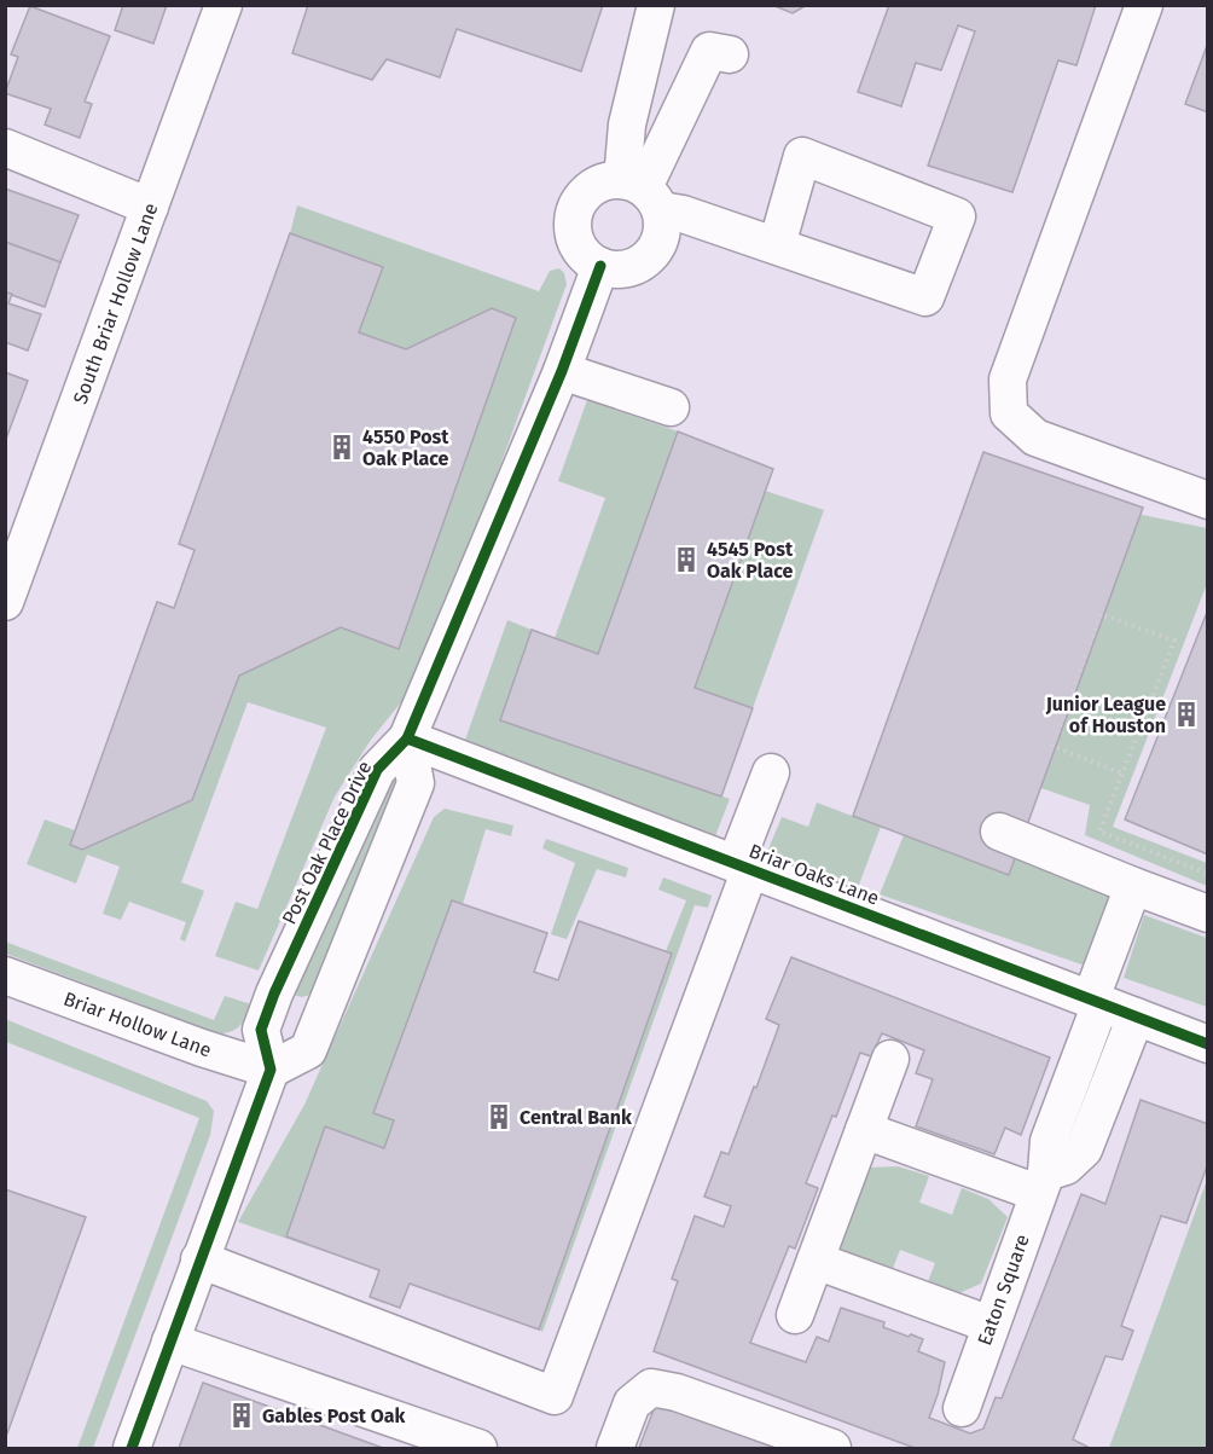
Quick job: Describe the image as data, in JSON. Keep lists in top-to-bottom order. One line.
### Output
{"streets":{"street":["South Briar Hollow Lane","Post Oak Place Drive","Briar Oaks Lane","Briar Hollow Lane","Eaton Square"]},"crossings":[["Post Oak Place Drive","Briar Oaks Lane"],["Post Oak Place Drive","Briar Hollow Lane"],["Briar Oaks Lane","Eaton Square"]],"places":{"building":["4550 Post Oak Place","4545 Post Oak Place","Junior League of Houston","Central Bank","Gables Post Oak"]}}
